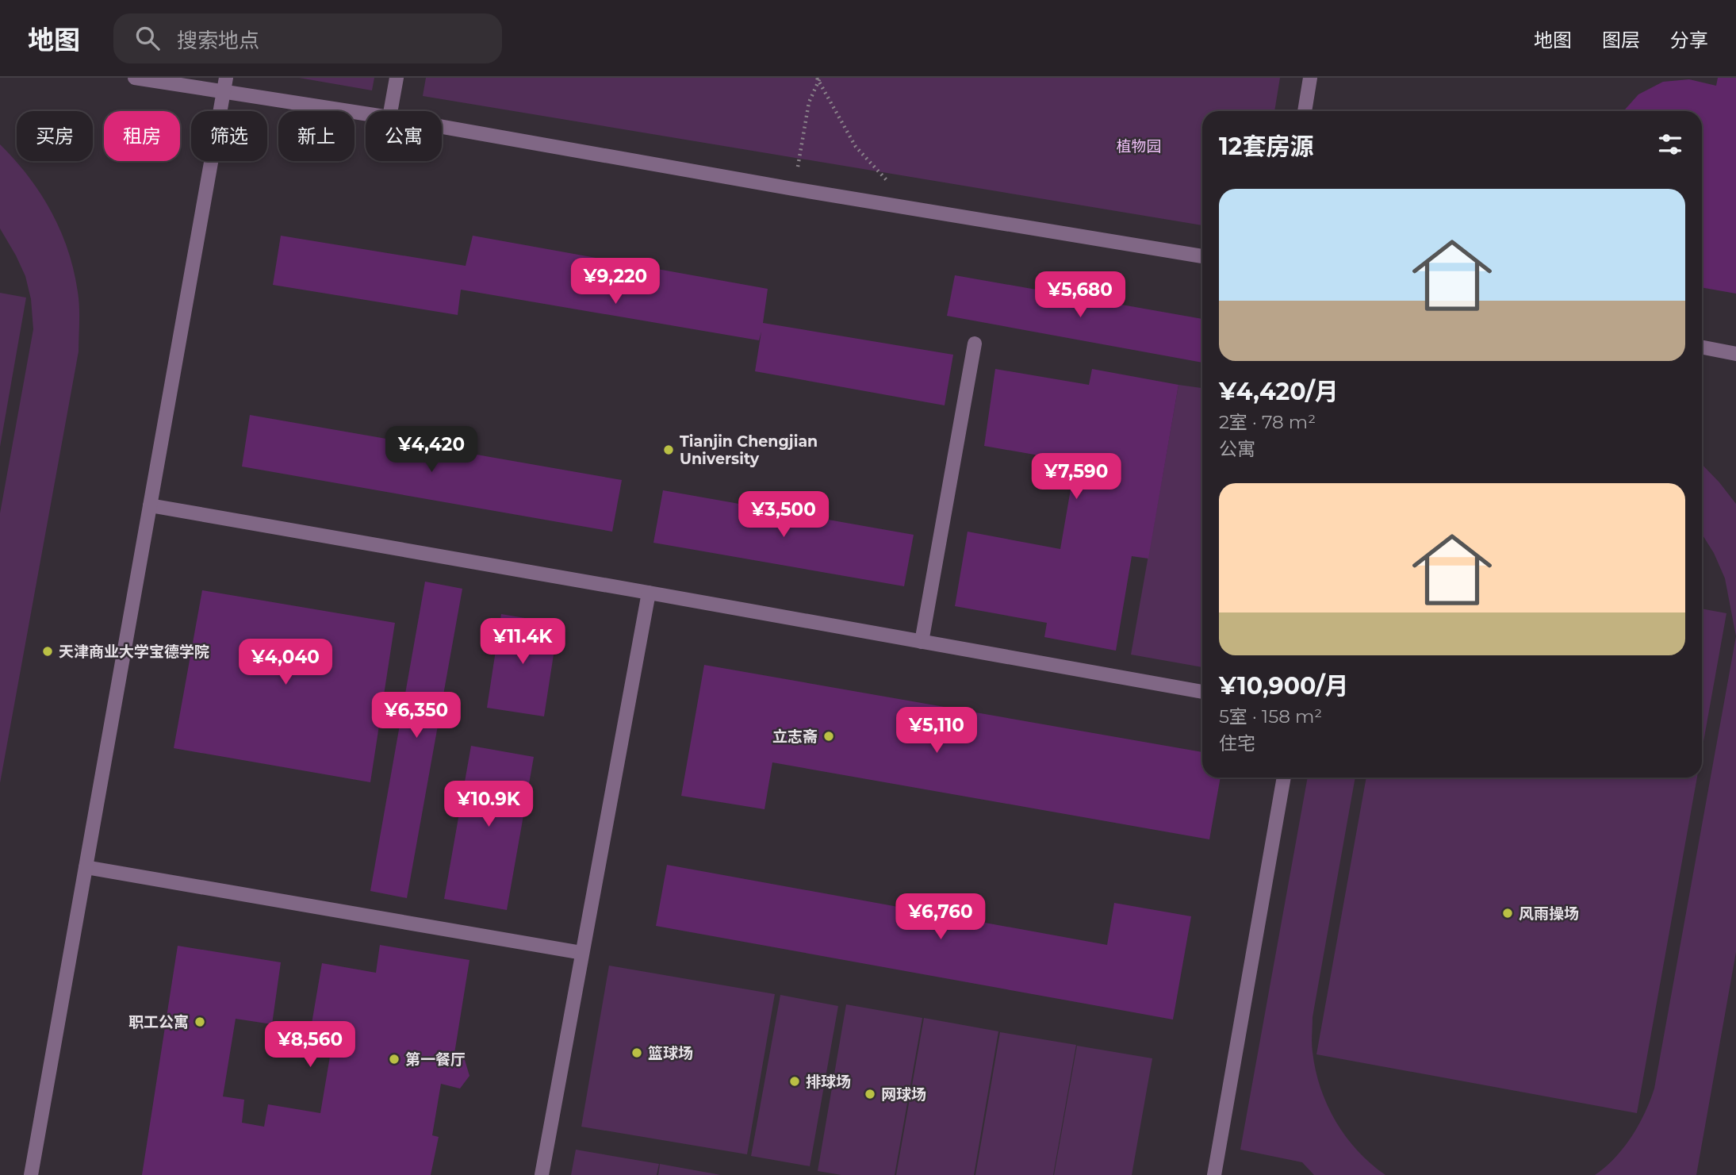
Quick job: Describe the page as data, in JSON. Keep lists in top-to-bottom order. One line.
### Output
{"parks":["植物园"],"places":["Tianjin Chengjian University","天津商业大学宝德学院","立志斋","风雨操场","职工公寓","篮球场","第一餐厅","排球场","网球场"],"page":{"header":"地图","search":"搜索地点","nav":["地图","图层","分享"],"chip":["买房","租房","筛选","新上","公寓"],"heading":"12套房源","list":[{"name":"¥4,420/月","note":"2室 · 78 m² · 公寓"},{"name":"¥10,900/月","note":"5室 · 158 m² · 住宅"}],"price":["¥9,220","¥5,680","¥4,420","¥7,590","¥3,500","¥11.4K","¥4,040","¥6,350","¥5,110","¥10.9K","¥6,760","¥8,560"]}}
